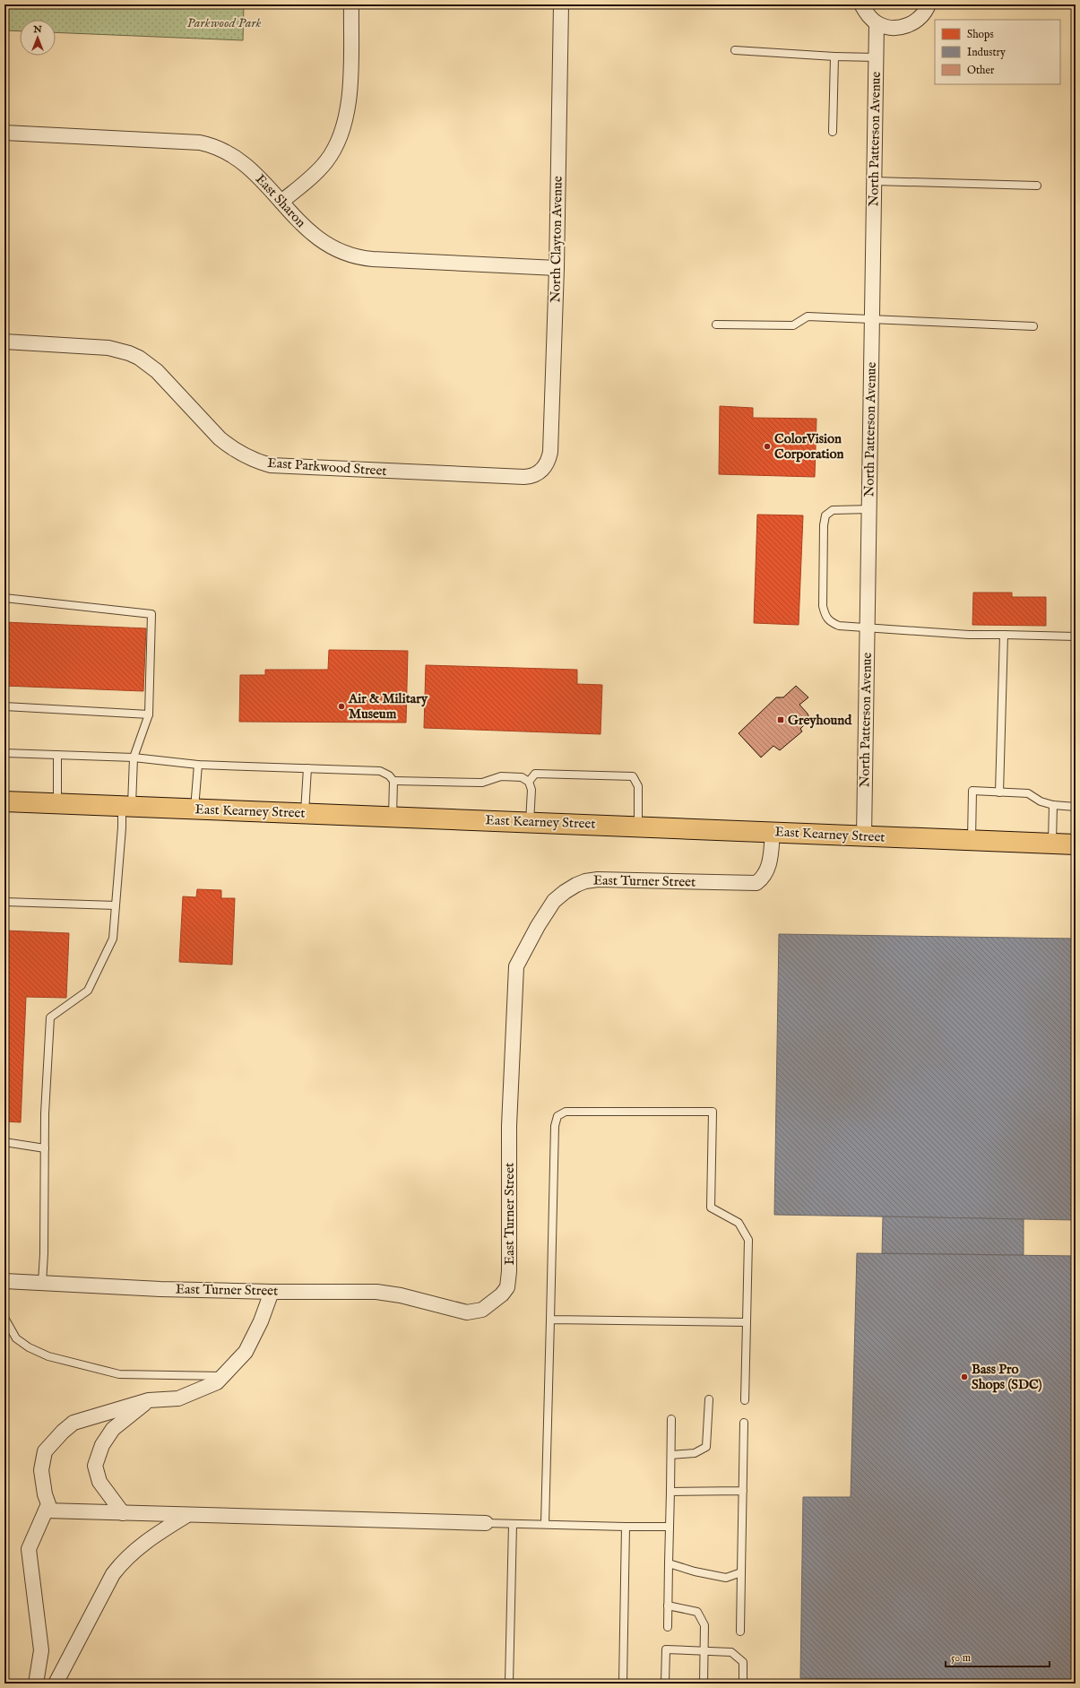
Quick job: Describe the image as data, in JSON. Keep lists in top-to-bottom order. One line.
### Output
{"streets":{"main road":["East Kearney Street"],"street":["North Patterson Avenue","East Sharon","North Clayton Avenue","East Parkwood Street","East Turner Street"]},"crossings":[["North Patterson Avenue","East Kearney Street"],["East Sharon","North Clayton Avenue"],["North Clayton Avenue","East Parkwood Street"],["East Kearney Street","East Turner Street"]],"parks":["Parkwood Park"],"places":{"other":["ColorVision Corporation","Air & Military Museum","Bass Pro Shops (SDC)"],"transit":["Greyhound"]},"legend":["Shops","Industry","Other"],"scale_bar":"50 m","north":"top"}
